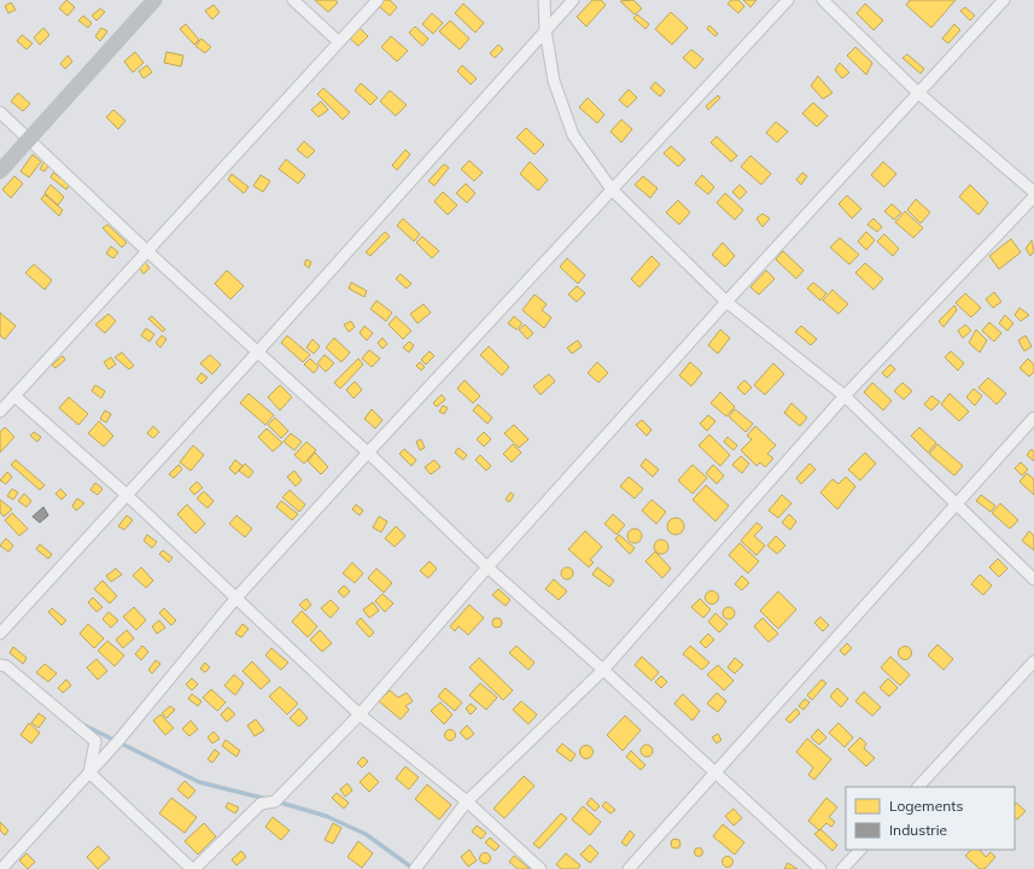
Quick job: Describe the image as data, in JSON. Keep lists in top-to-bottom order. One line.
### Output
{"legend":["Logements","Industrie"]}
